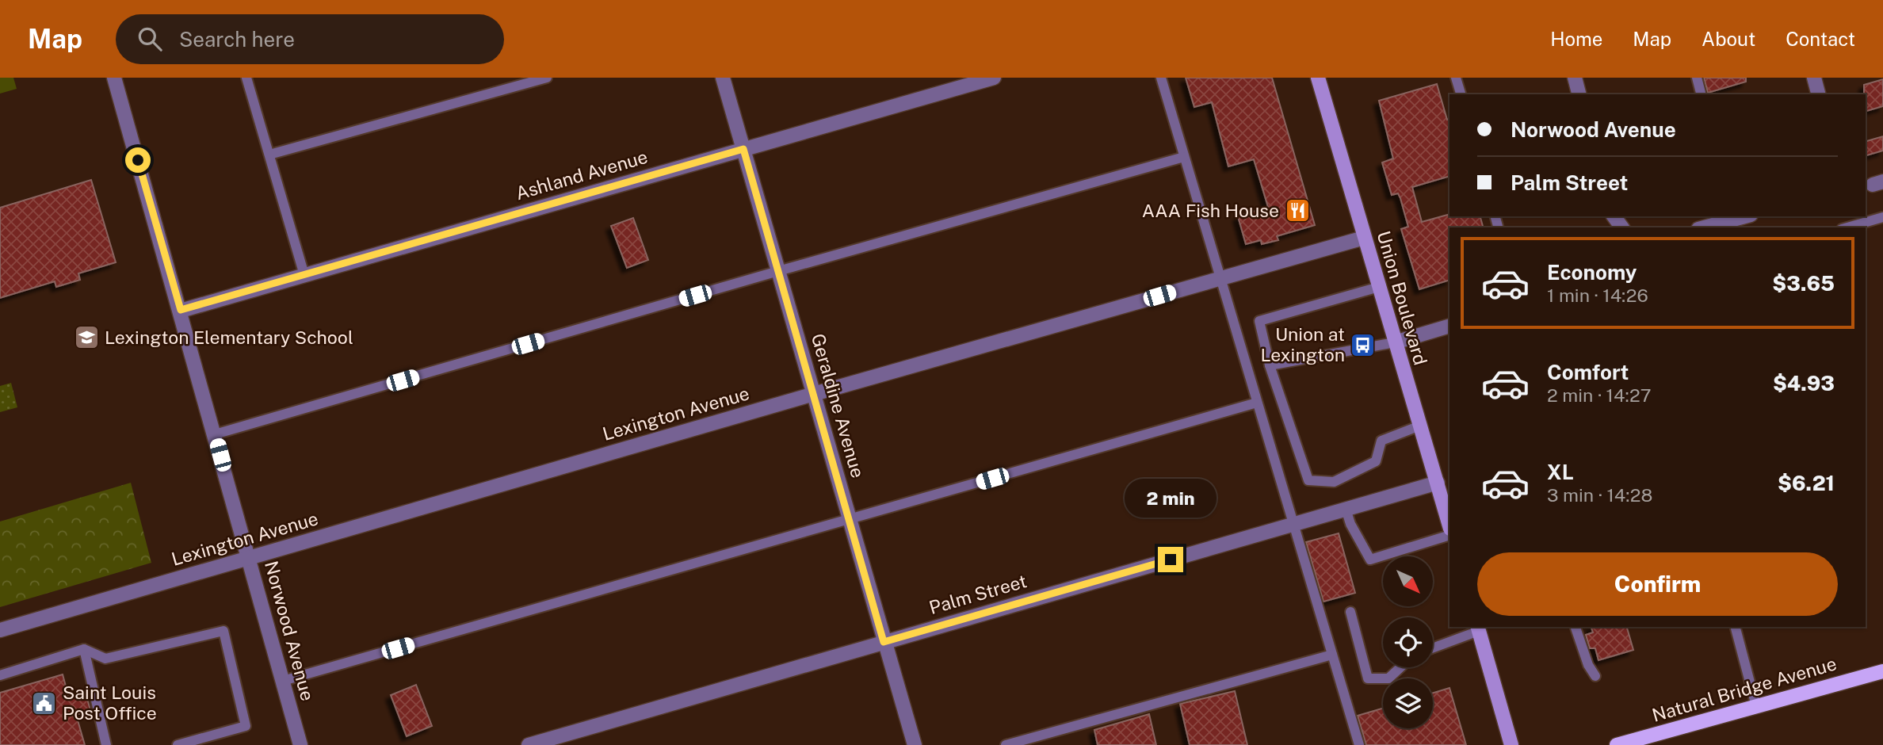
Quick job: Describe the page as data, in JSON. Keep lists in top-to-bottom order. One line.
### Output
{"streets":{"main road":["Union Boulevard","Natural Bridge Avenue"],"street":["Ashland Avenue","Geraldine Avenue","Lexington Avenue","Palm Street","Norwood Avenue"]},"crossings":[["Ashland Avenue","Geraldine Avenue"],["Ashland Avenue","Norwood Avenue"],["Union Boulevard","Lexington Avenue"],["Union Boulevard","Palm Street"],["Geraldine Avenue","Lexington Avenue"],["Geraldine Avenue","Palm Street"],["Lexington Avenue","Norwood Avenue"]],"places":{"restaurant":["AAA Fish House"],"school or university":["Lexington Elementary School"],"bus stop":["Union at Lexington"],"public building":["Saint Louis Post Office"]},"north":"bottom right","page":{"header":"Map","search":"Search here","nav":["Home","Map","About","Contact"],"banner":["Norwood Avenue","Palm Street"],"list":[{"name":"Economy","note":"1 min · 14:26","value":"$3.65"},{"name":"Comfort","note":"2 min · 14:27","value":"$4.93"},{"name":"XL","note":"3 min · 14:28","value":"$6.21"}],"bubble":"2 min","buttons":"Confirm"}}
